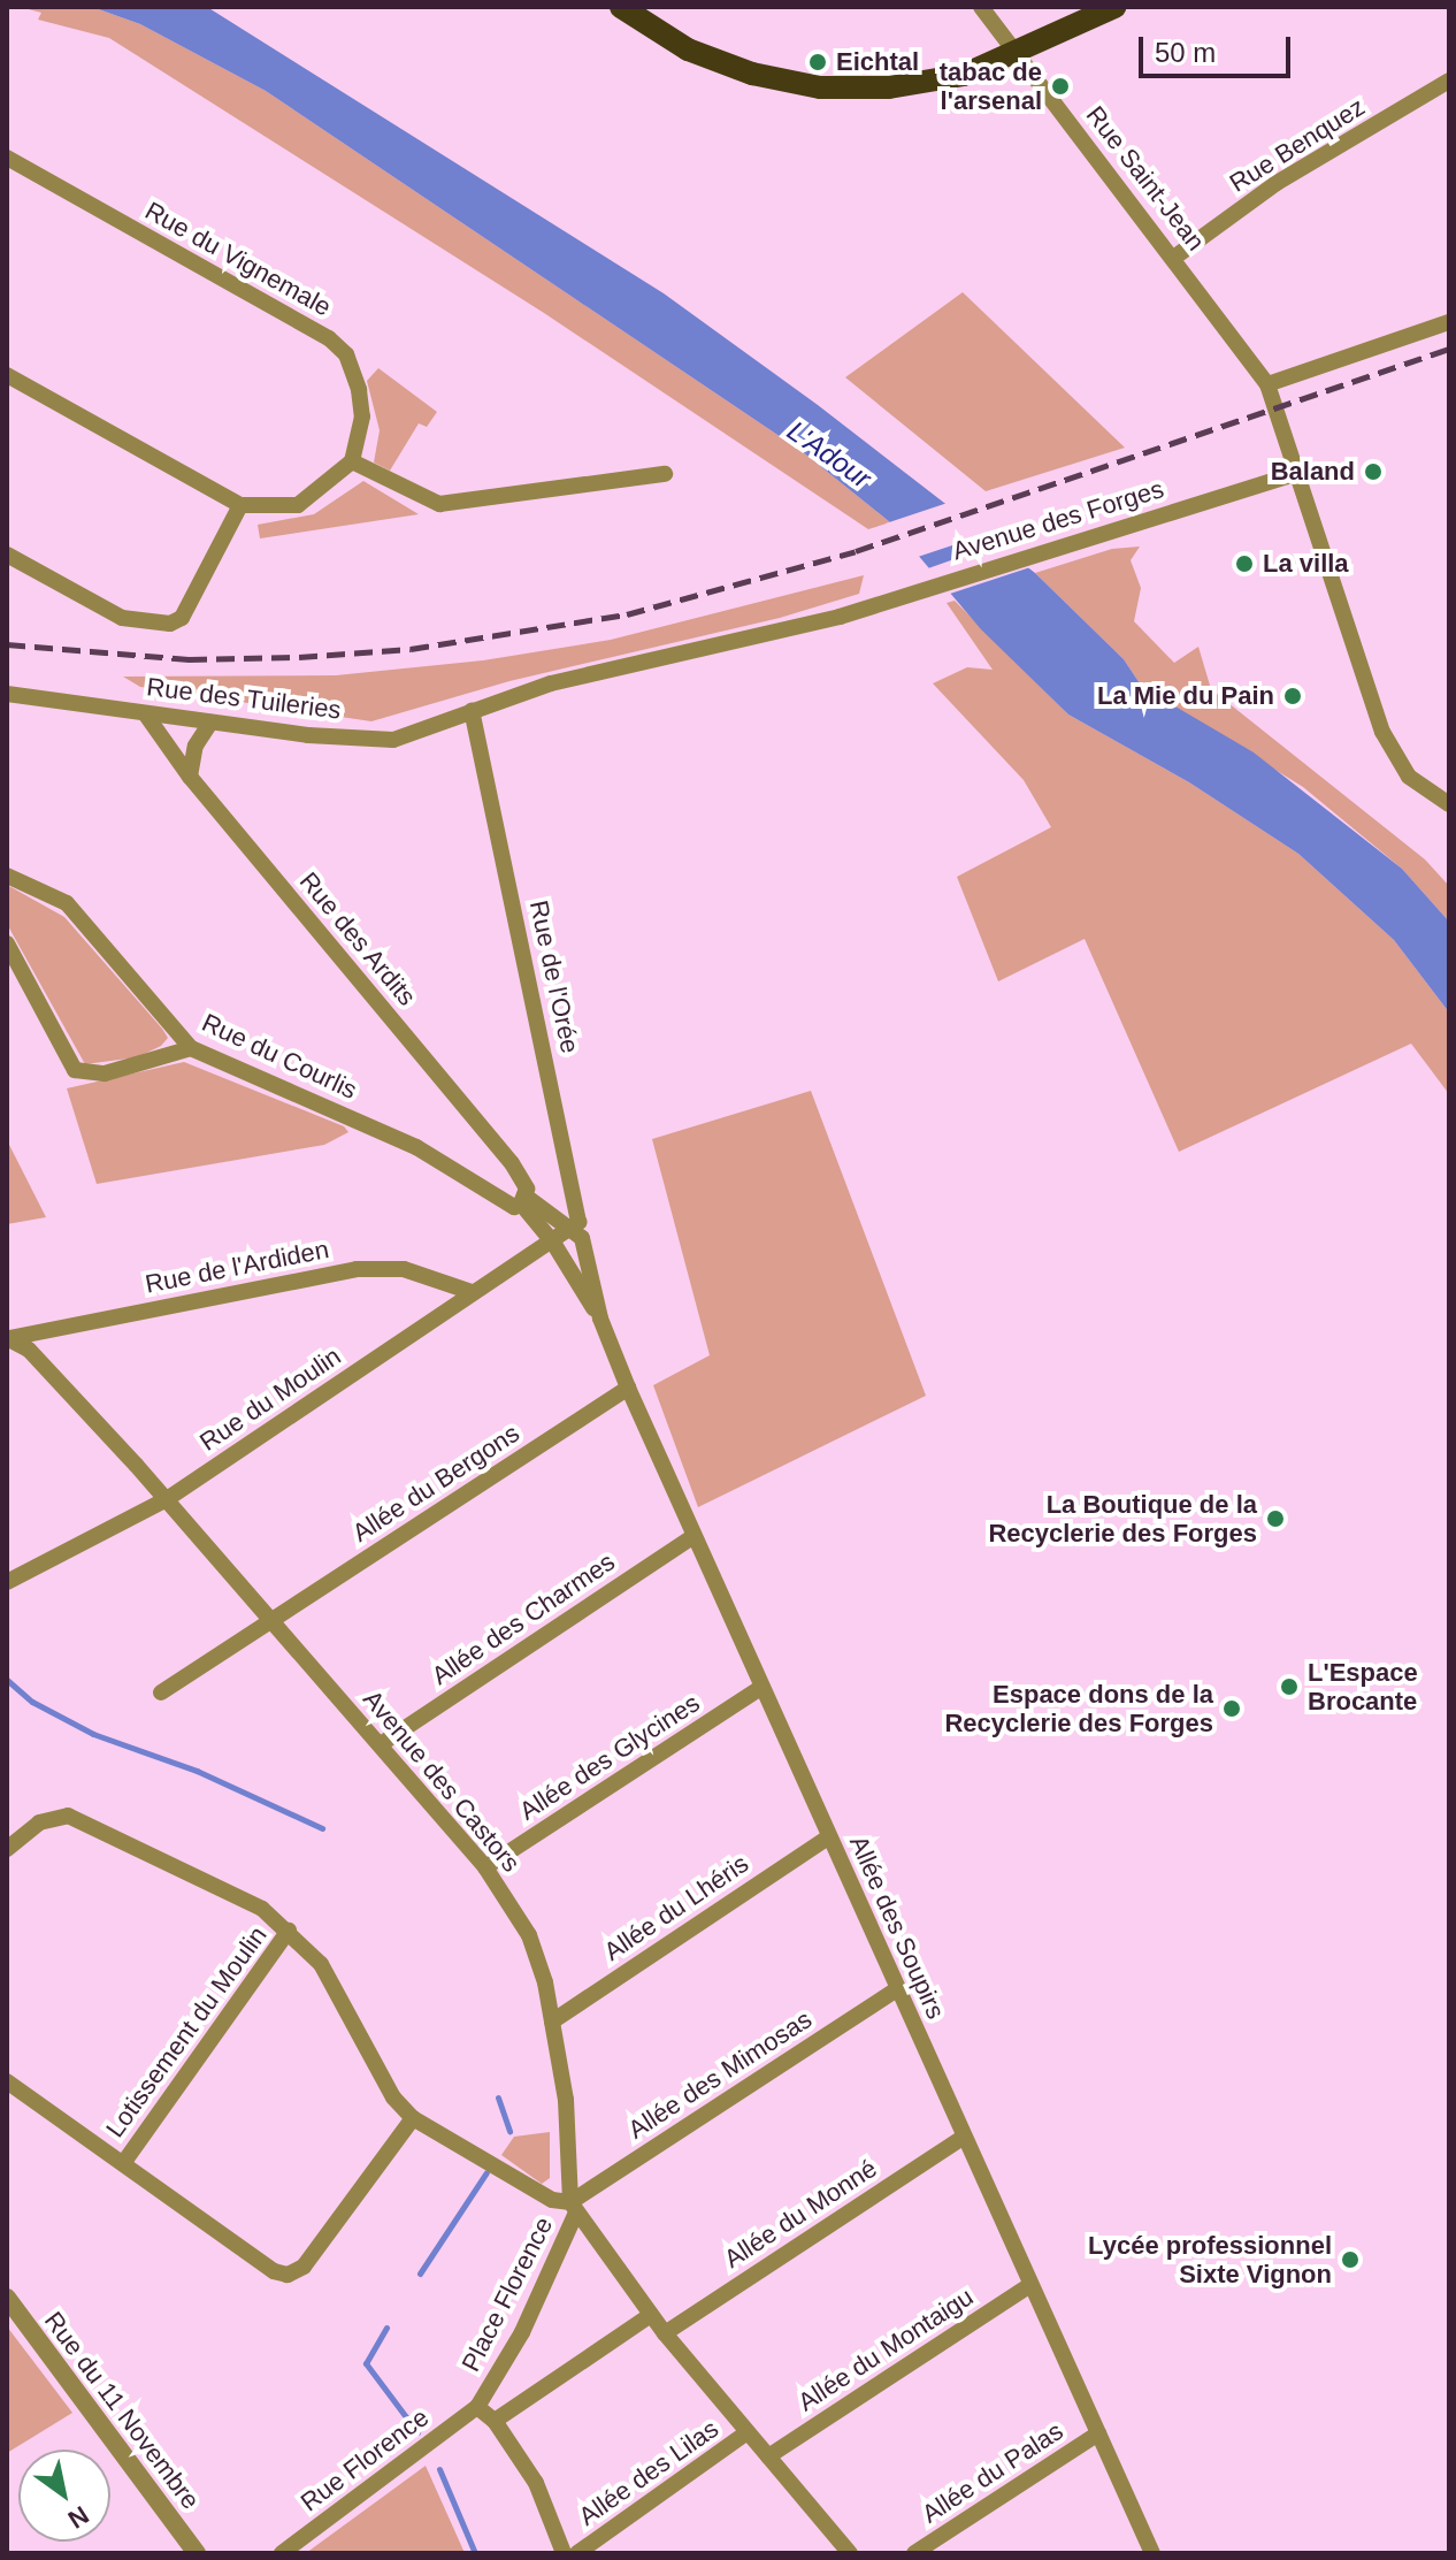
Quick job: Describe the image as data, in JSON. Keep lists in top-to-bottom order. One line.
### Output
{"streets":{"street":["Rue Benquez","Rue Saint-Jean","Rue du Vignemale","Avenue des Forges","Rue des Tuileries","Rue des Ardits","Rue de l'Orée","Rue du Courlis","Rue de l'Ardiden","Rue du Moulin","Allée du Bergons","Allée des Charmes","Allée des Glycines","Avenue des Castors","Allée du Lhéris","Allée des Soupirs","Lotissement du Moulin","Allée des Mimosas","Allée du Monné","Place Florence","Allée du Montaigu","Rue du 11 Novembre","Rue Florence","Allée des Lilas","Allée du Palas"]},"crossings":[["Rue Benquez","Rue Saint-Jean"],["Rue Saint-Jean","Avenue des Forges"],["Avenue des Forges","Rue des Tuileries"],["Avenue des Forges","Rue de l'Orée"],["Rue des Tuileries","Rue des Ardits"],["Rue des Tuileries","Rue de l'Orée"],["Rue des Ardits","Rue de l'Orée"],["Rue des Ardits","Rue du Courlis"],["Rue des Ardits","Rue du Moulin"],["Rue des Ardits","Allée des Soupirs"],["Rue de l'Orée","Allée des Soupirs"],["Rue de l'Ardiden","Rue du Moulin"],["Rue de l'Ardiden","Avenue des Castors"],["Rue du Moulin","Avenue des Castors"],["Rue du Moulin","Allée des Soupirs"],["Allée du Bergons","Avenue des Castors"],["Allée du Bergons","Allée des Soupirs"],["Allée des Charmes","Avenue des Castors"],["Allée des Charmes","Allée des Soupirs"],["Allée des Glycines","Avenue des Castors"],["Allée des Glycines","Allée des Soupirs"],["Avenue des Castors","Allée du Lhéris"],["Avenue des Castors","Lotissement du Moulin"],["Avenue des Castors","Allée des Mimosas"],["Avenue des Castors","Place Florence"],["Allée du Lhéris","Allée des Soupirs"],["Allée des Soupirs","Allée des Mimosas"],["Allée des Soupirs","Allée du Monné"],["Allée des Soupirs","Allée du Montaigu"],["Allée des Soupirs","Allée du Palas"],["Lotissement du Moulin","Allée des Mimosas"],["Lotissement du Moulin","Place Florence"],["Allée des Mimosas","Place Florence"],["Place Florence","Rue Florence"]],"water":["L'Adour"],"places":["Eichtal","tabac de l'arsenal","Baland","La villa","La Mie du Pain","La Boutique de la Recyclerie des Forges","L'Espace Brocante","Espace dons de la Recyclerie des Forges","Lycée professionnel Sixte Vignon"],"scale_bar":"50 m","north":"bottom right"}
